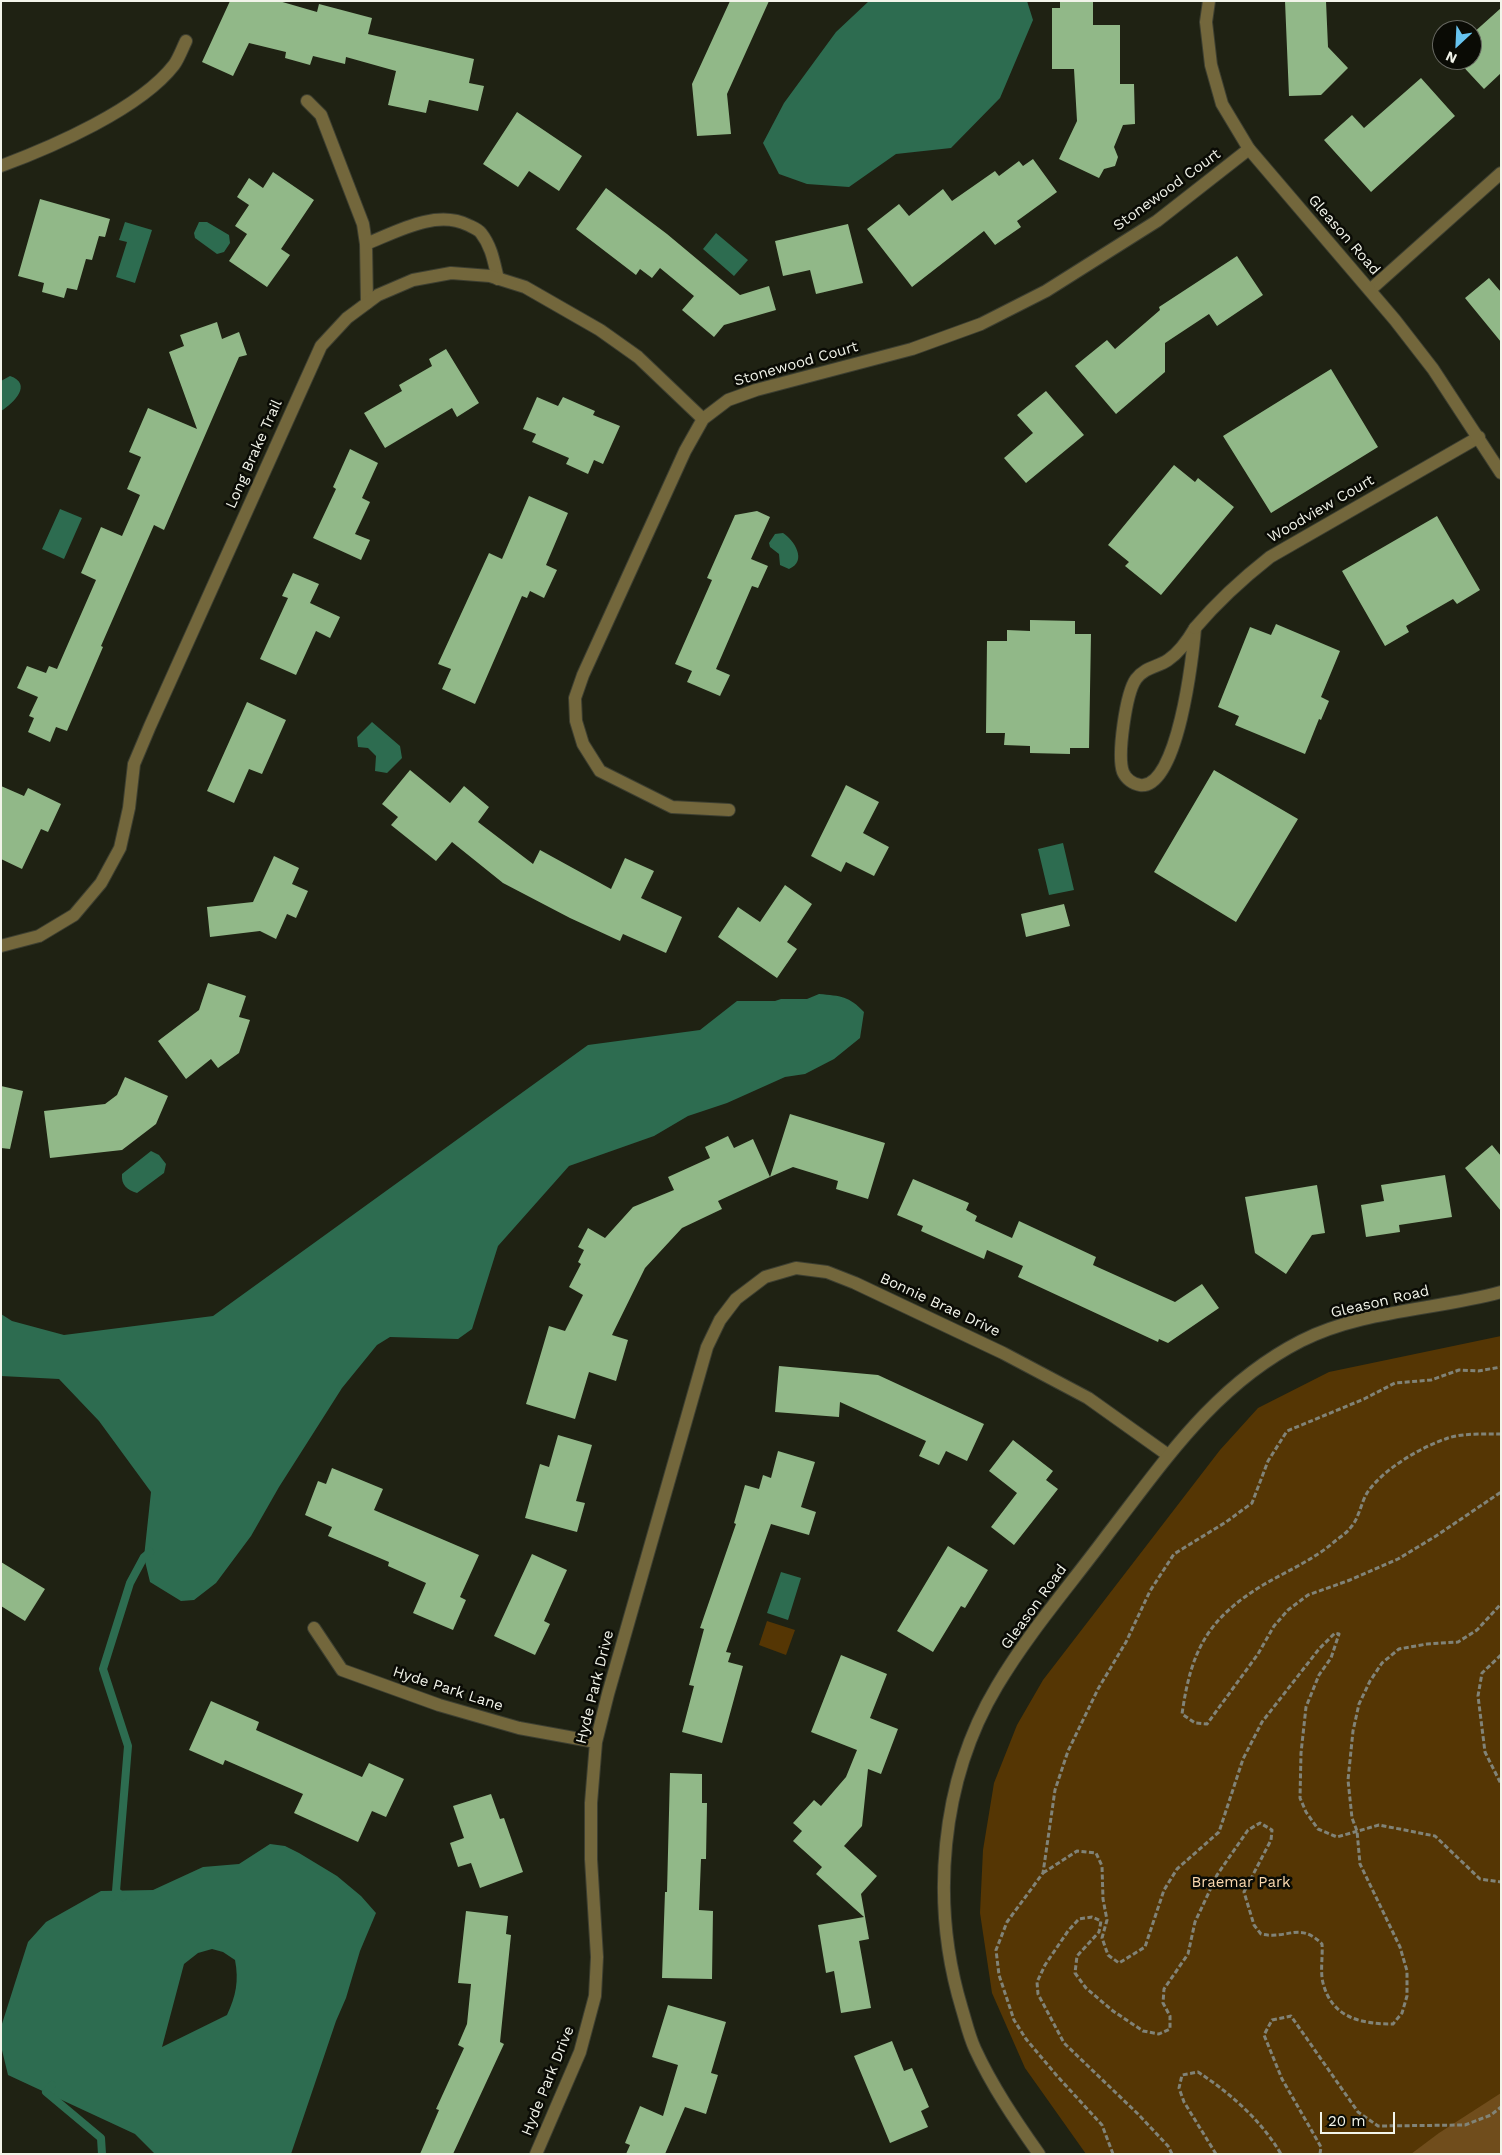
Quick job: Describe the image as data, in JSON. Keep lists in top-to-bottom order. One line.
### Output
{"streets":{"street":["Stonewood Court","Gleason Road","Long Brake Trail","Woodview Court","Bonnie Brae Drive","Hyde Park Drive","Hyde Park Lane"]},"crossings":[["Stonewood Court","Gleason Road"],["Stonewood Court","Long Brake Trail"],["Gleason Road","Woodview Court"],["Gleason Road","Bonnie Brae Drive"],["Bonnie Brae Drive","Hyde Park Drive"],["Hyde Park Drive","Hyde Park Lane"]],"parks":["Braemar Park"],"scale_bar":"20 m","north":"bottom left"}
